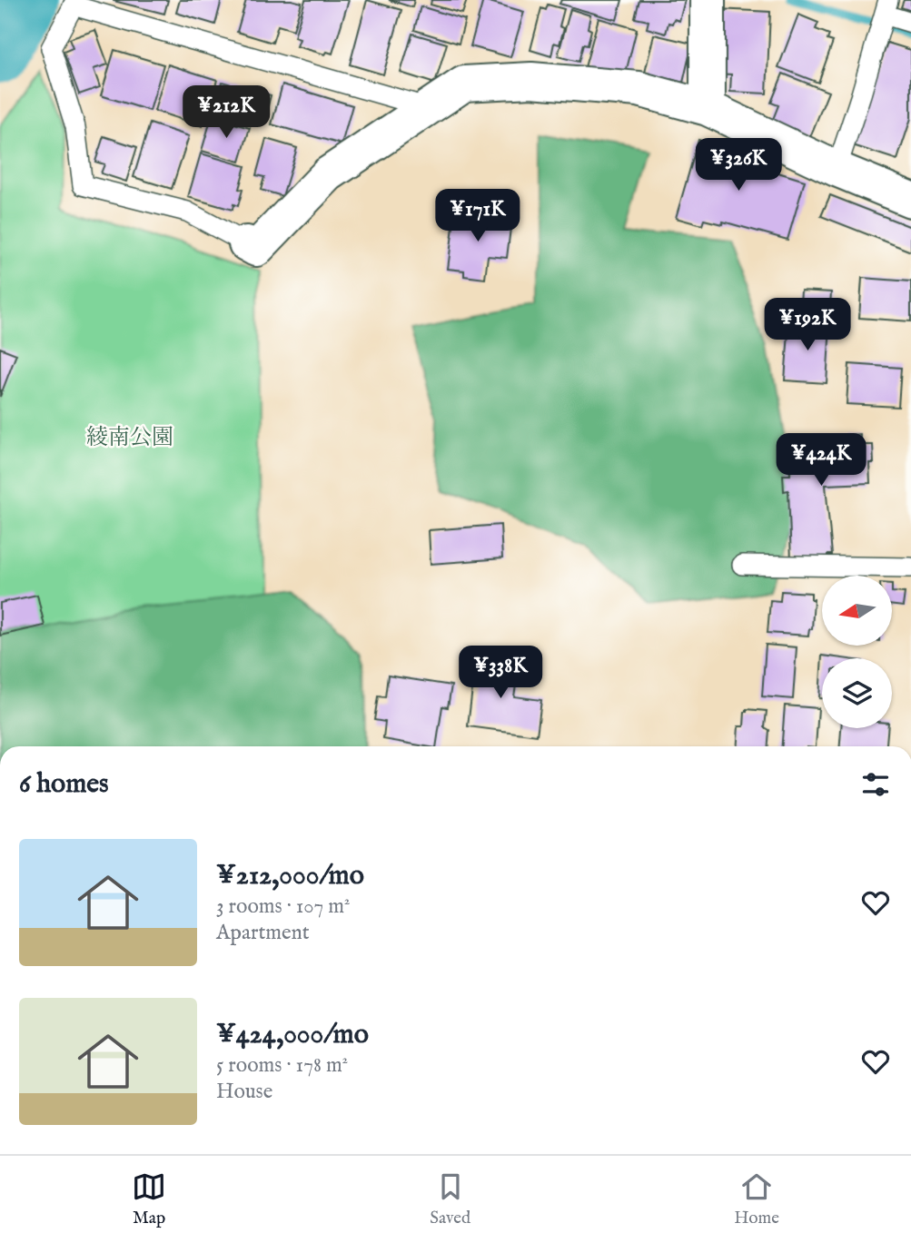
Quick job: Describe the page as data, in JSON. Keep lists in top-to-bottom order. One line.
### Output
{"parks":["綾南公園"],"north":"left","page":{"price":["¥212K","¥326K","¥171K","¥192K","¥424K","¥338K"],"heading":"6 homes","list":[{"name":"¥212,000/mo","note":"3 rooms · 107 m² · Apartment"},{"name":"¥424,000/mo","note":"5 rooms · 178 m² · House"}],"tabs":["Map","Saved","Home"]}}
